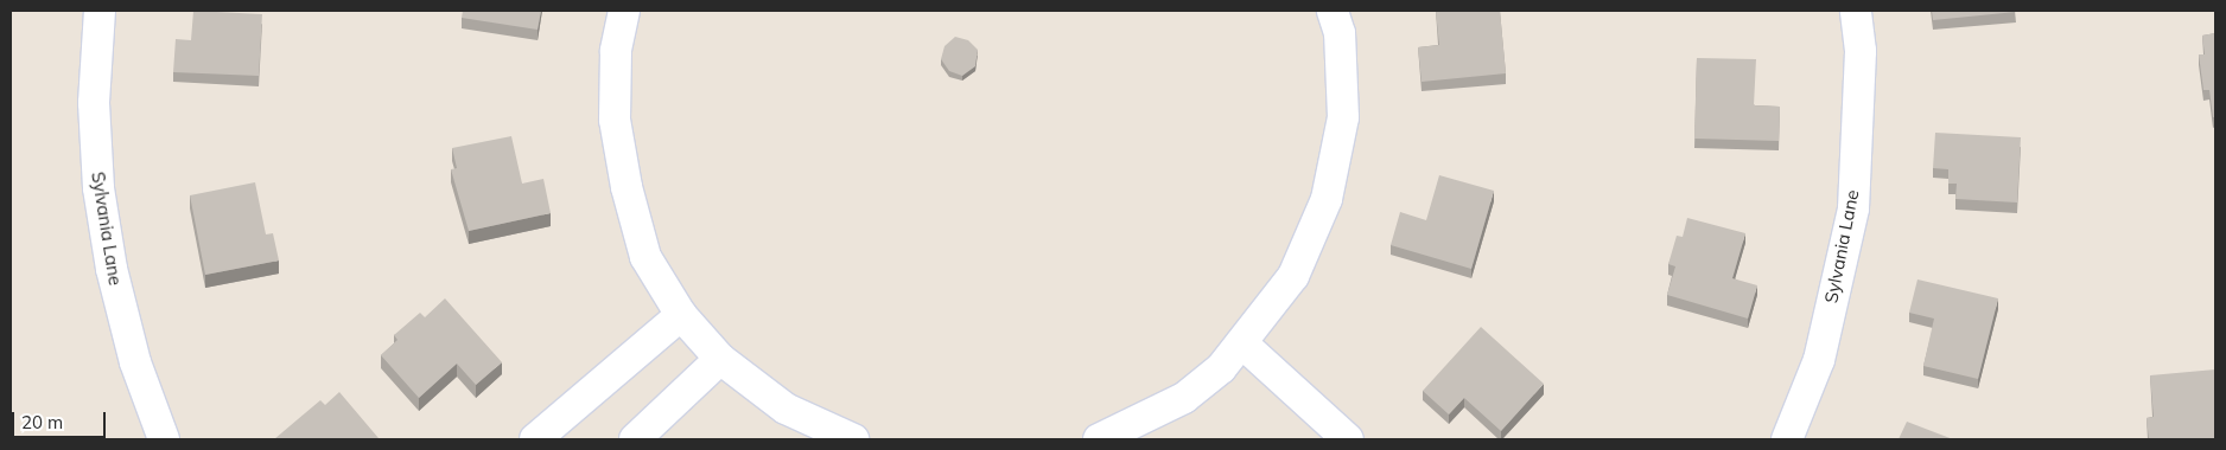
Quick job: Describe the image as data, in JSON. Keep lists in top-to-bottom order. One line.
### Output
{"streets":{"street":["Sylvania Lane"]},"scale_bar":"20 m"}
